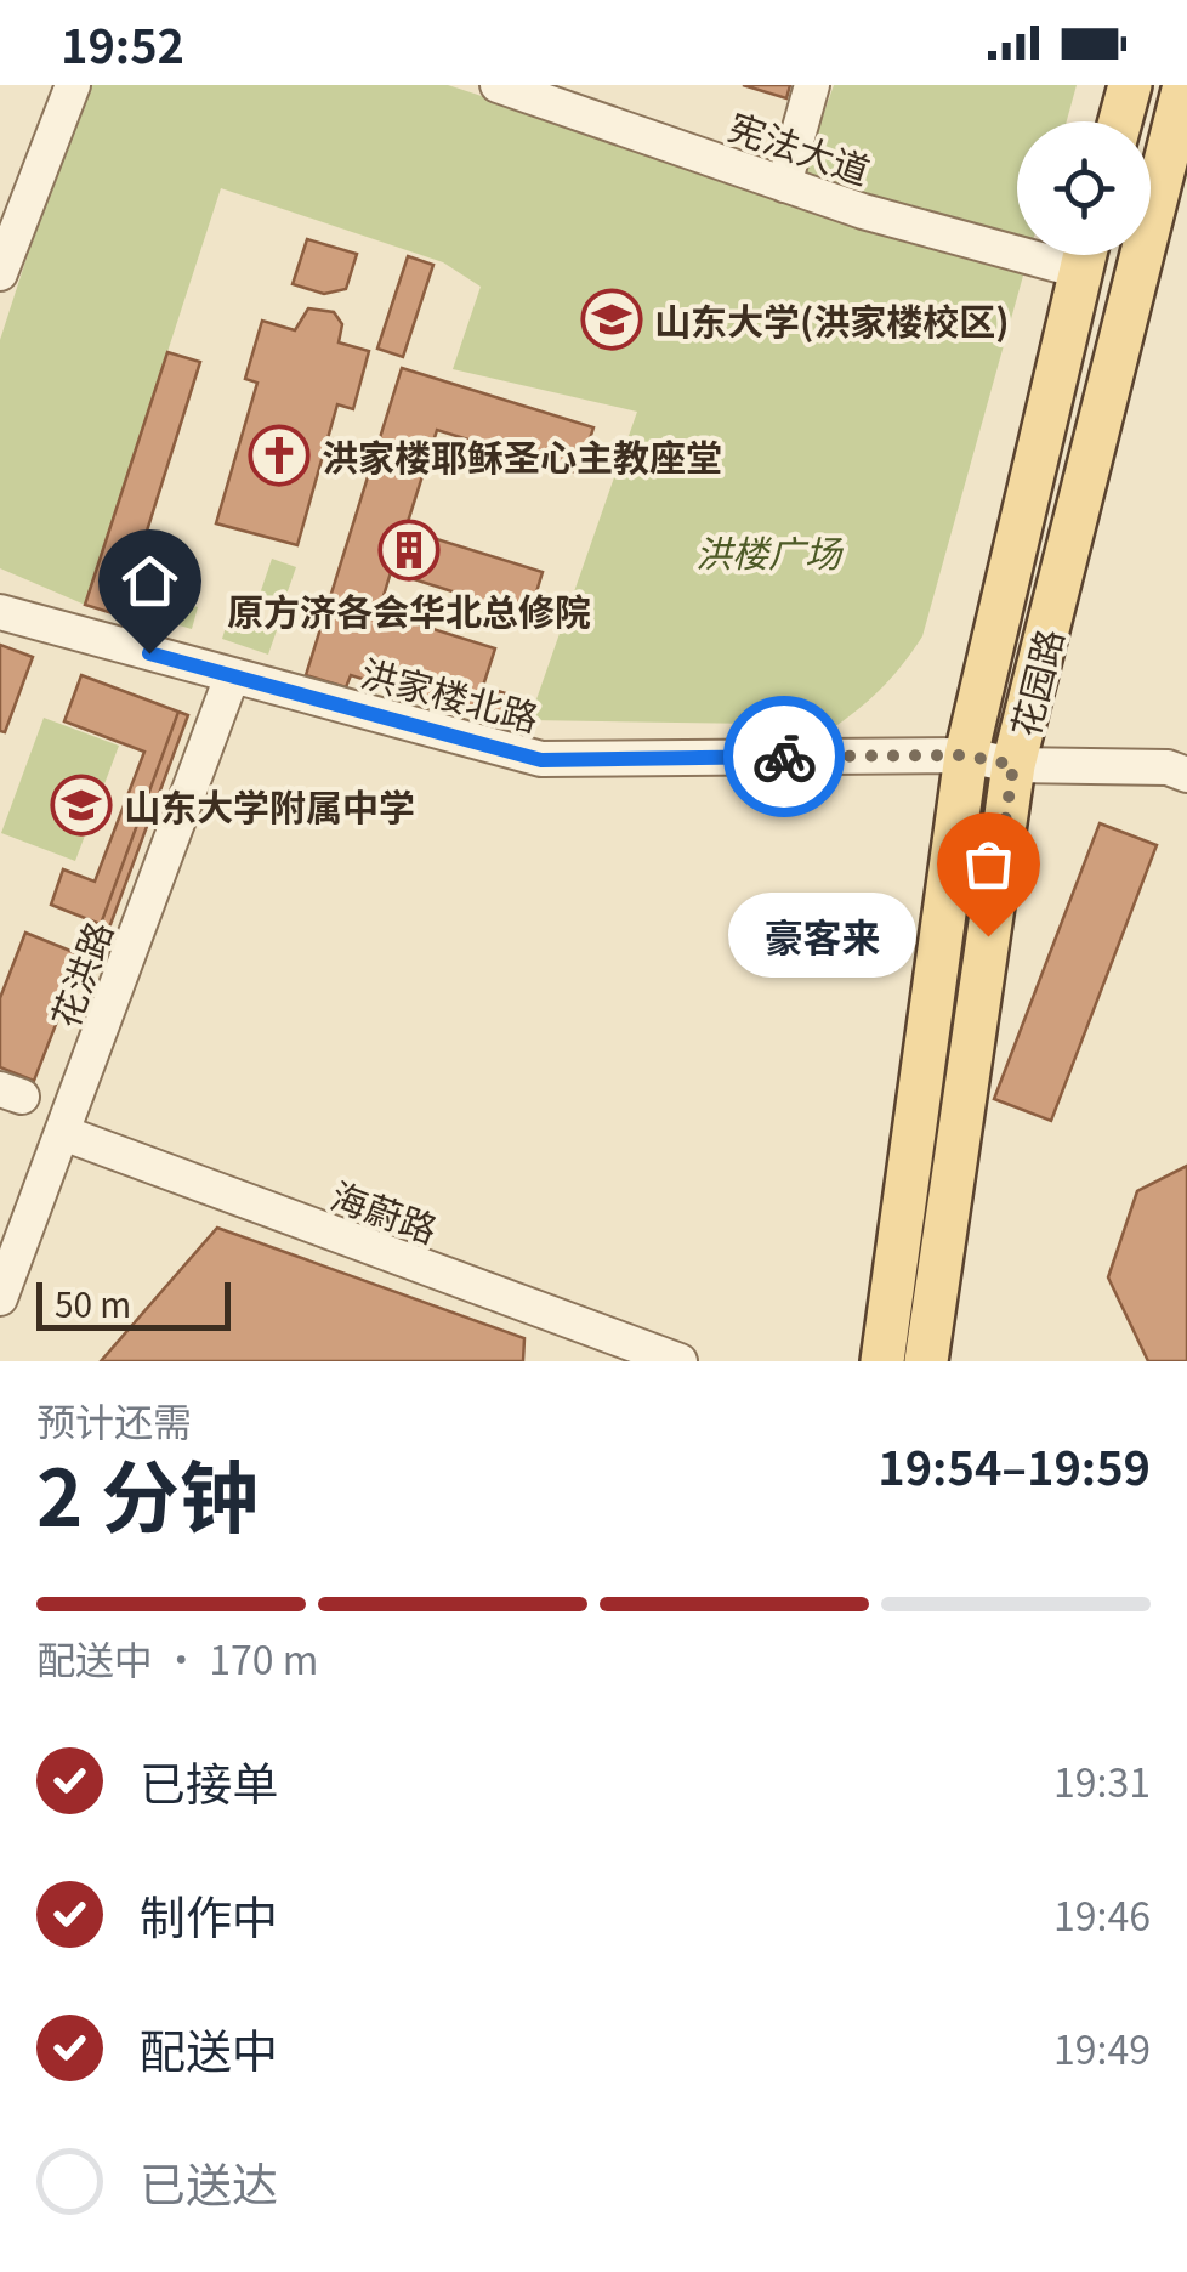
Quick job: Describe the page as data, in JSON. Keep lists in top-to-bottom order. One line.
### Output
{"streets":{"main road":["花园路"],"street":["宪法大道","洪家楼北路","花洪路","海蔚路"]},"crossings":[["花园路","洪家楼北路"],["洪家楼北路","花洪路"],["花洪路","海蔚路"]],"parks":["洪楼广场"],"places":{"school or university":["山东大学(洪家楼校区)","山东大学附属中学"],"church":["洪家楼耶稣圣心主教座堂"],"building":["原方济各会华北总修院"],"other":["豪客来"]},"scale_bar":"50 m","page":{"status":"19:52","bubble":"豪客来","scale":"50 m","heading":["2 分钟","预计还需","19:54–19:59"],"bar":"配送中 · 170 m","list":[["已接单","19:31"],["制作中","19:46"],["配送中","19:49"],"已送达"]}}
